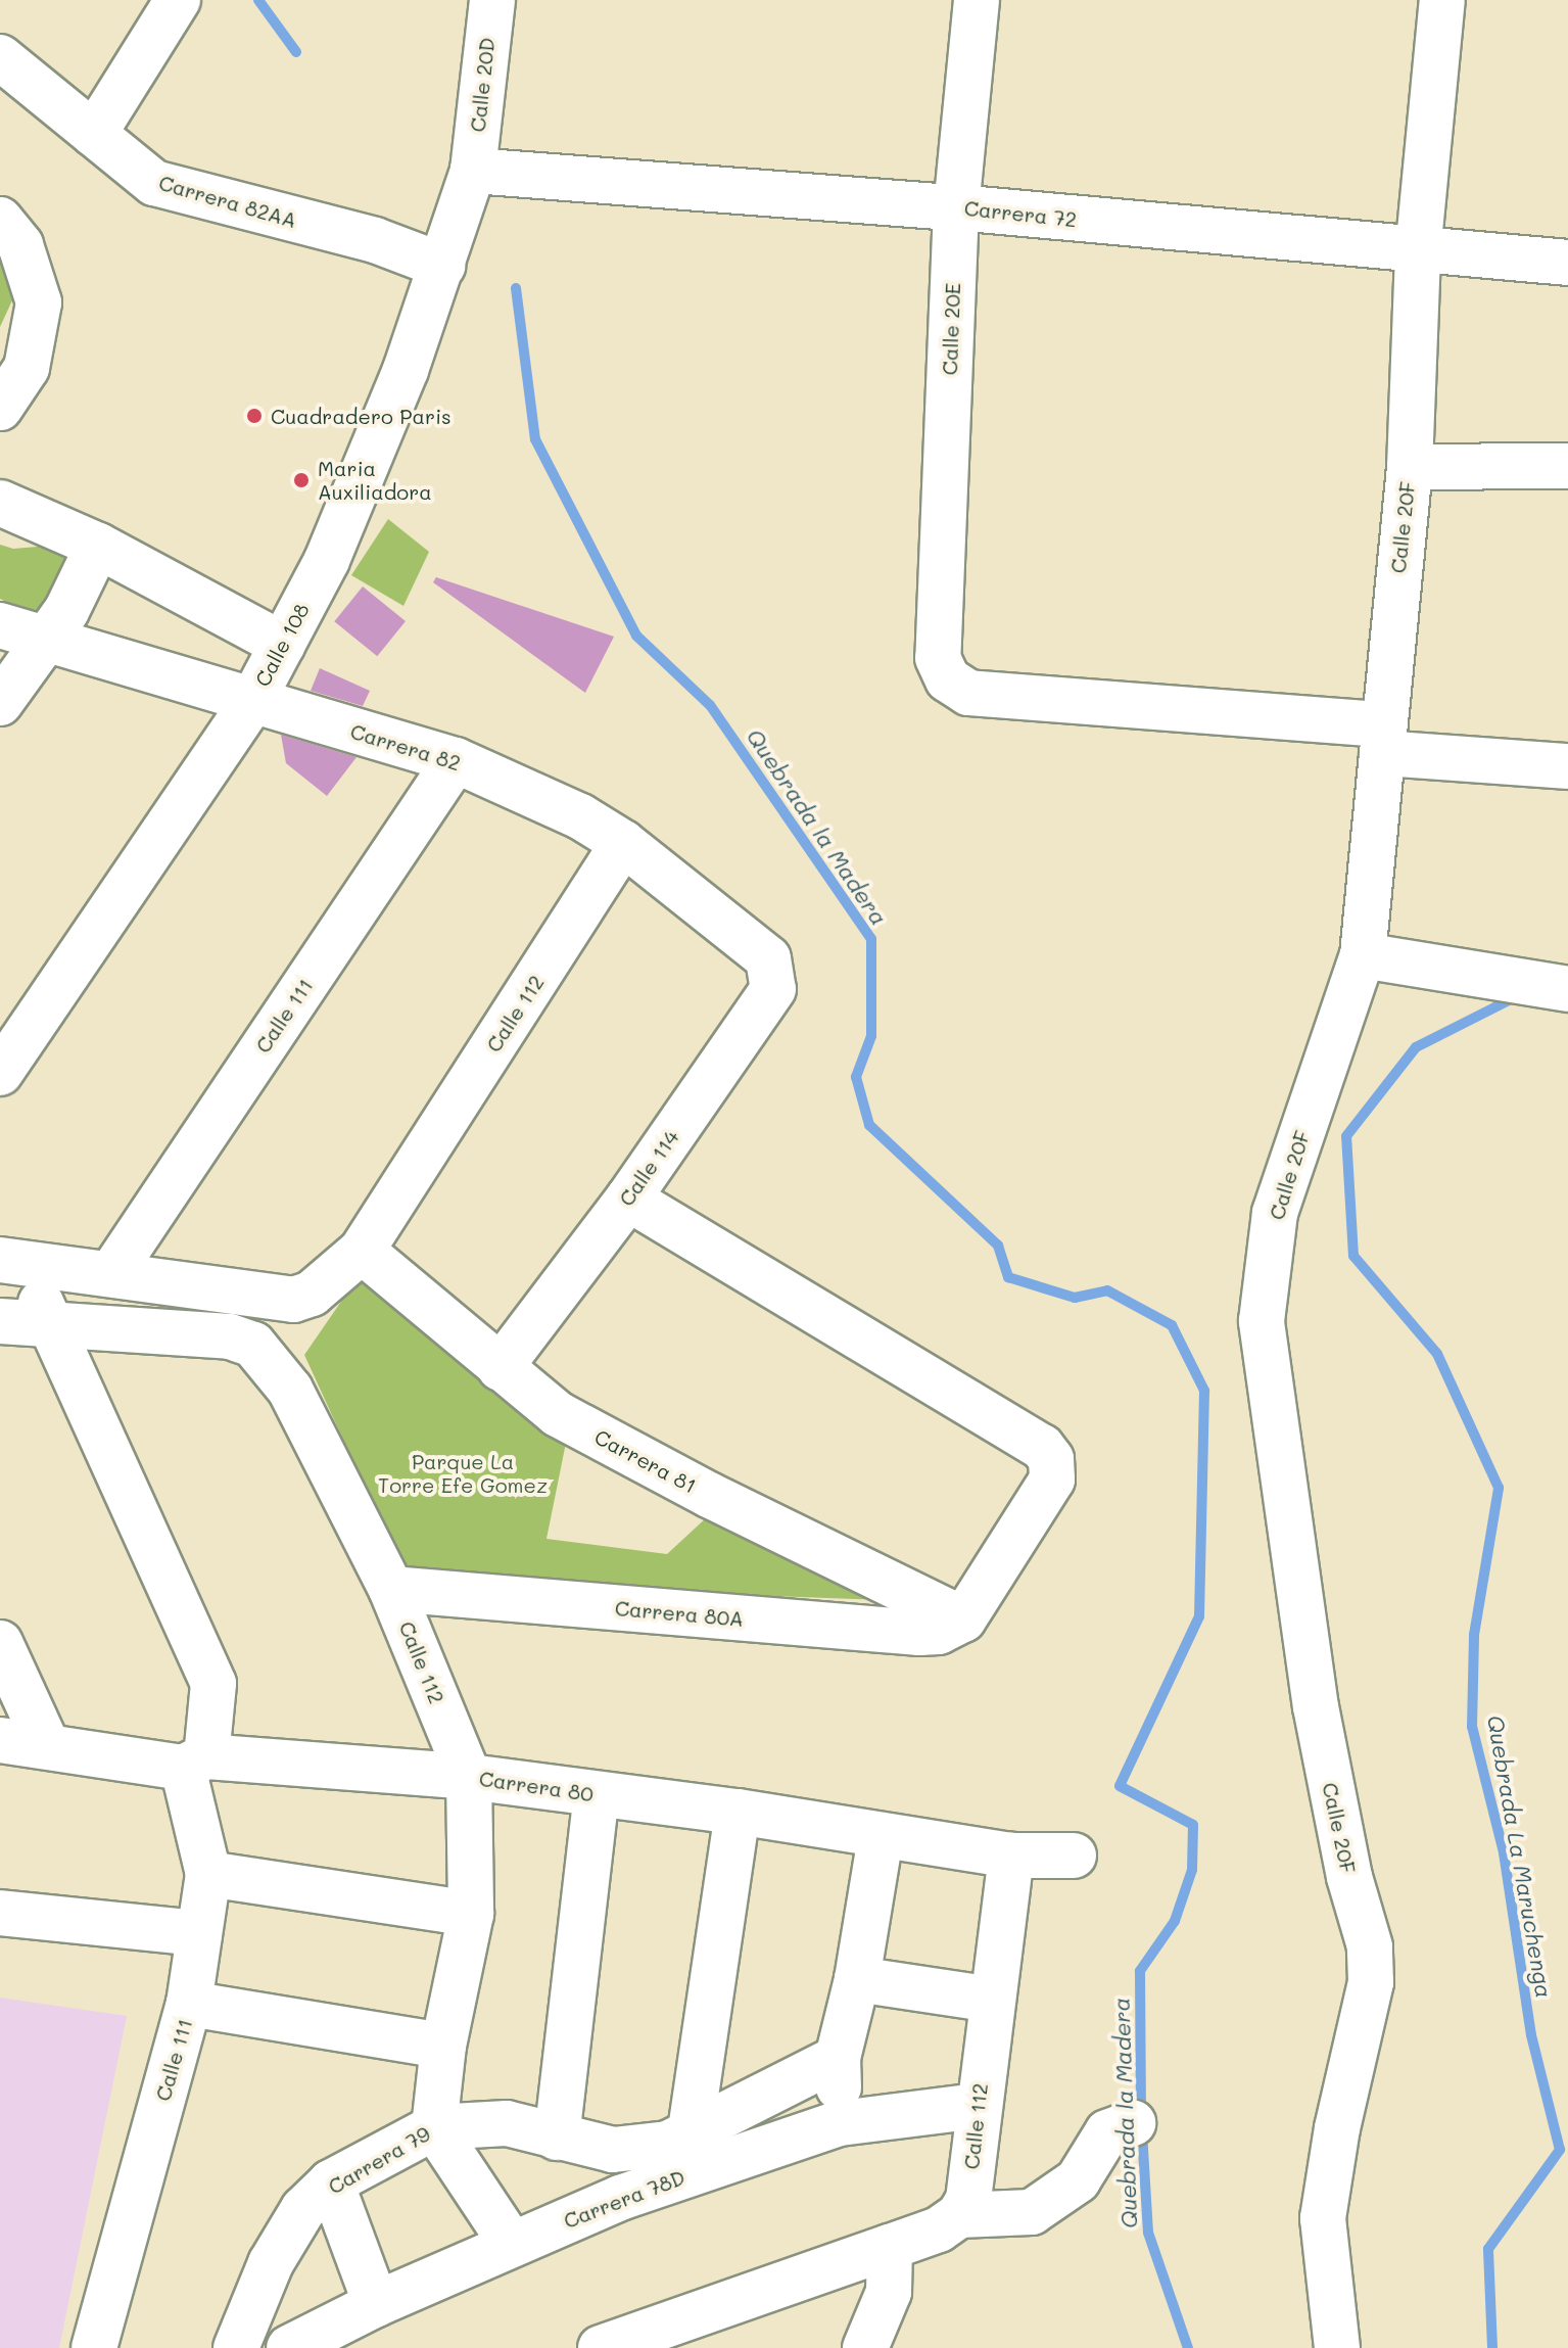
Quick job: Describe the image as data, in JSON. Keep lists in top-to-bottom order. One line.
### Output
{"streets":{"street":["Calle 20D","Carrera 82AA","Carrera 72","Calle 20E","Calle 20F","Calle 108","Carrera 82","Calle 112","Calle 111","Calle 114","Carrera 81","Carrera 80A","Carrera 80","Carrera 79","Carrera 78D"]},"crossings":[["Calle 20D","Carrera 72"],["Calle 20D","Calle 108"],["Carrera 82AA","Calle 108"],["Carrera 72","Calle 20E"],["Carrera 72","Calle 20F"],["Carrera 72","Calle 108"],["Calle 20E","Calle 20F"],["Calle 108","Carrera 82"],["Carrera 82","Calle 112"],["Carrera 82","Calle 111"],["Carrera 82","Calle 114"],["Calle 112","Calle 111"],["Calle 112","Carrera 81"],["Calle 112","Carrera 80A"],["Calle 112","Carrera 80"],["Calle 112","Carrera 79"],["Calle 112","Carrera 78D"],["Calle 111","Carrera 80"],["Calle 114","Carrera 81"],["Carrera 81","Carrera 80A"]],"water":["Quebrada la Madera","Quebrada La Maruchenga"],"parks":["Parque La Torre Efe Gomez"],"places":["Cuadradero Paris","Maria Auxiliadora"]}
